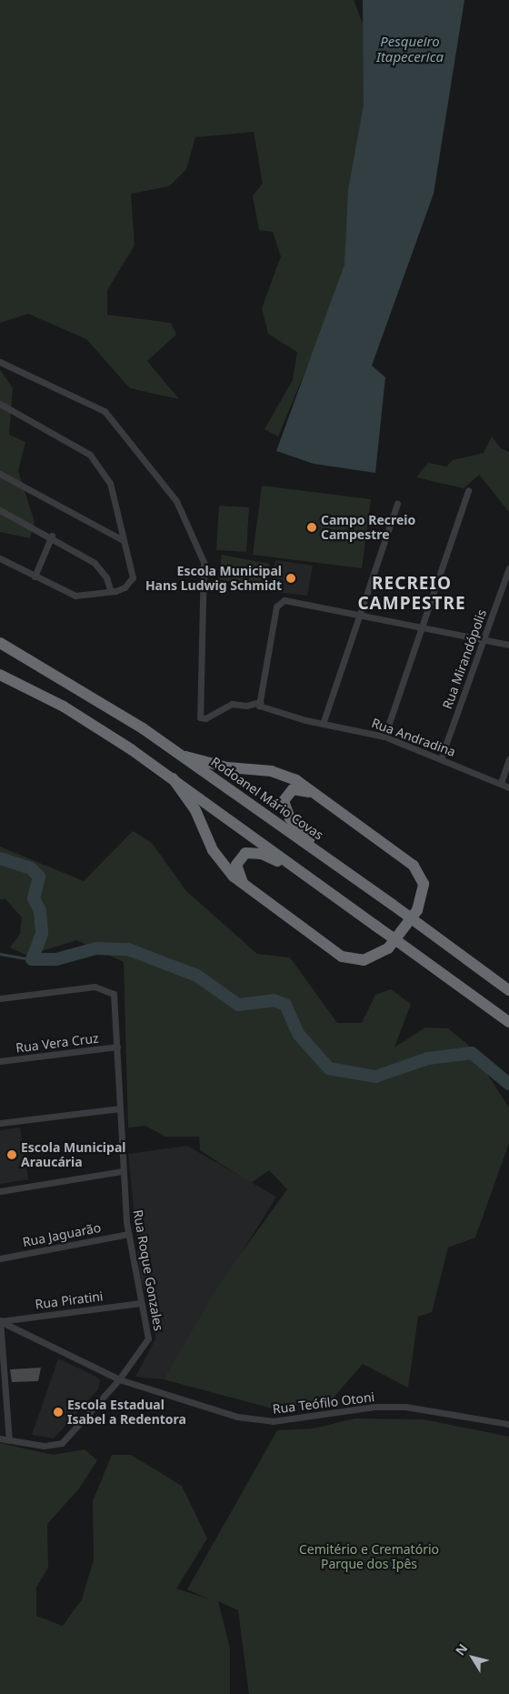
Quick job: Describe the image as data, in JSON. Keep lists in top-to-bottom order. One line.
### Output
{"streets":{"highway":["Rodoanel Mário Covas"],"street":["Rua Mirandópolis","Rua Andradina","Rua Vera Cruz","Rua Jaguarão","Rua Roque Gonzales","Rua Piratini","Rua Teófilo Otoni"]},"crossings":[["Rua Mirandópolis","Rua Andradina"],["Rua Vera Cruz","Rua Roque Gonzales"],["Rua Jaguarão","Rua Roque Gonzales"],["Rua Roque Gonzales","Rua Piratini"],["Rua Roque Gonzales","Rua Teófilo Otoni"],["Rua Piratini","Rua Teófilo Otoni"]],"districts":["RECREIO CAMPESTRE"],"water":["Pesqueiro Itapecerica"],"parks":["Cemitério e Crematório Parque dos Ipês"],"places":["Campo Recreio Campestre","Escola Municipal Hans Ludwig Schmidt","Escola Municipal Araucária","Escola Estadual Isabel a Redentora"],"north":"top left"}
